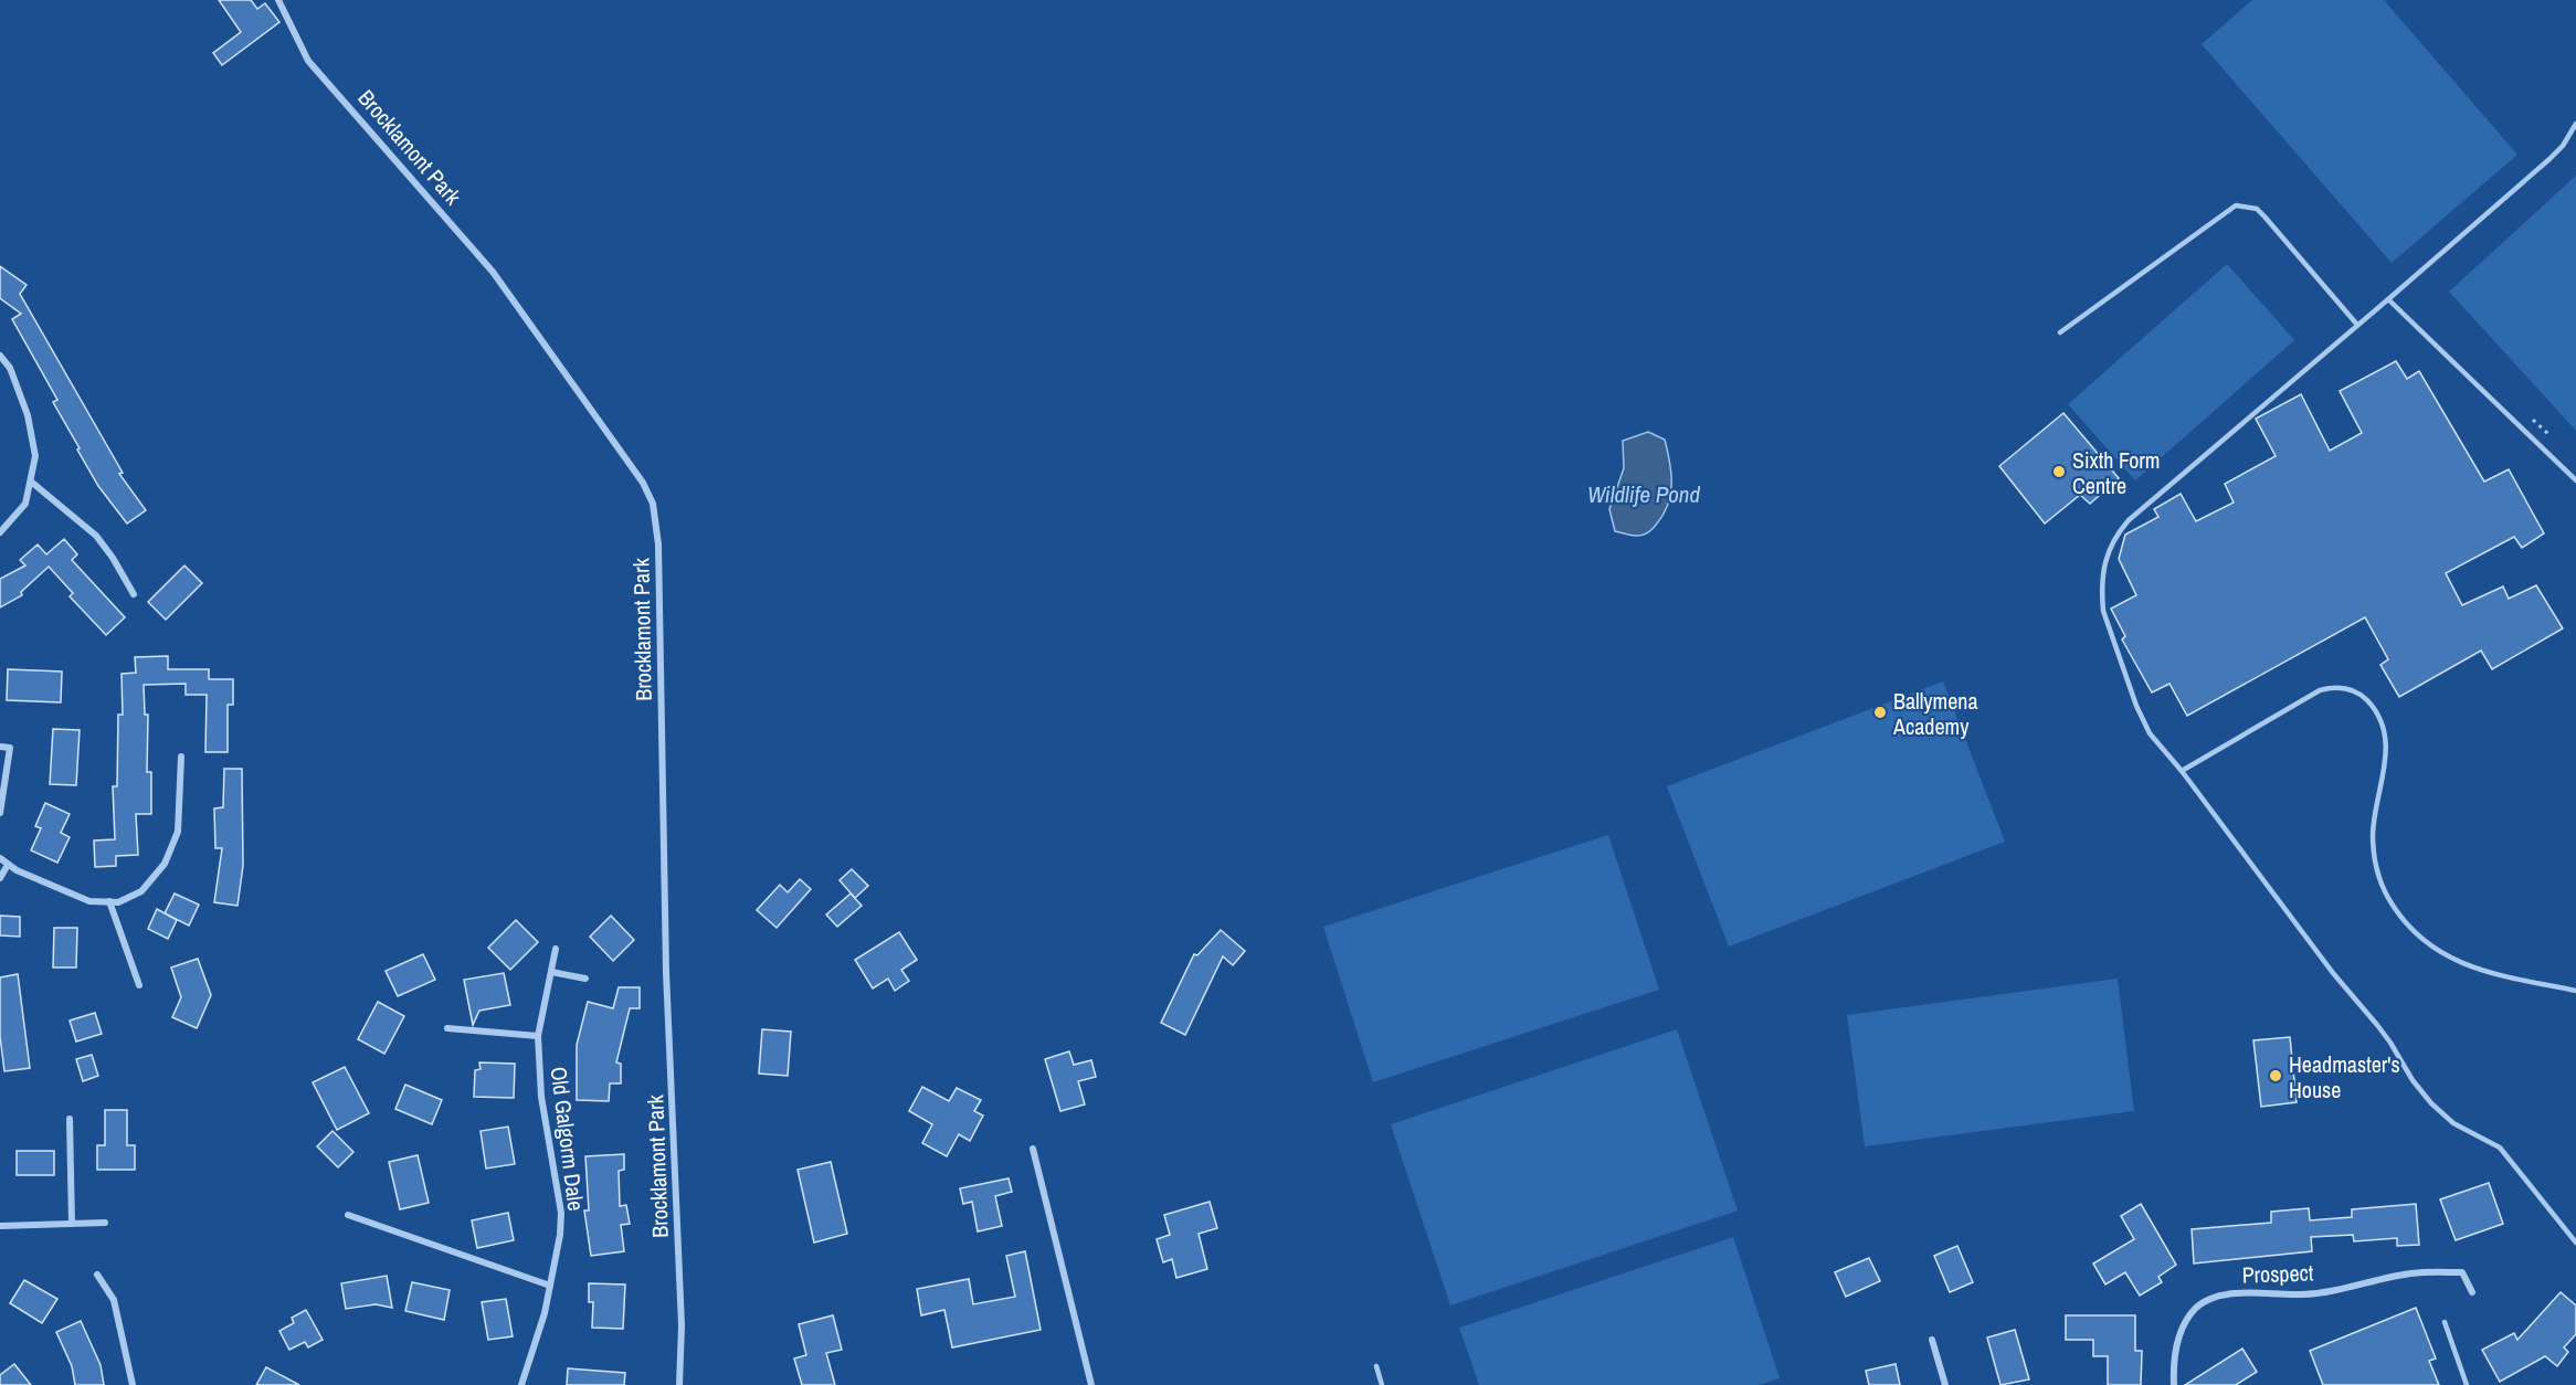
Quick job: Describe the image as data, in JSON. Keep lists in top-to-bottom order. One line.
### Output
{"streets":{"street":["Brocklamont Park","Old Galgorm Dale","Prospect"]},"water":["Wildlife Pond"],"places":["Sixth Form Centre","Ballymena Academy","Headmaster's House"]}
